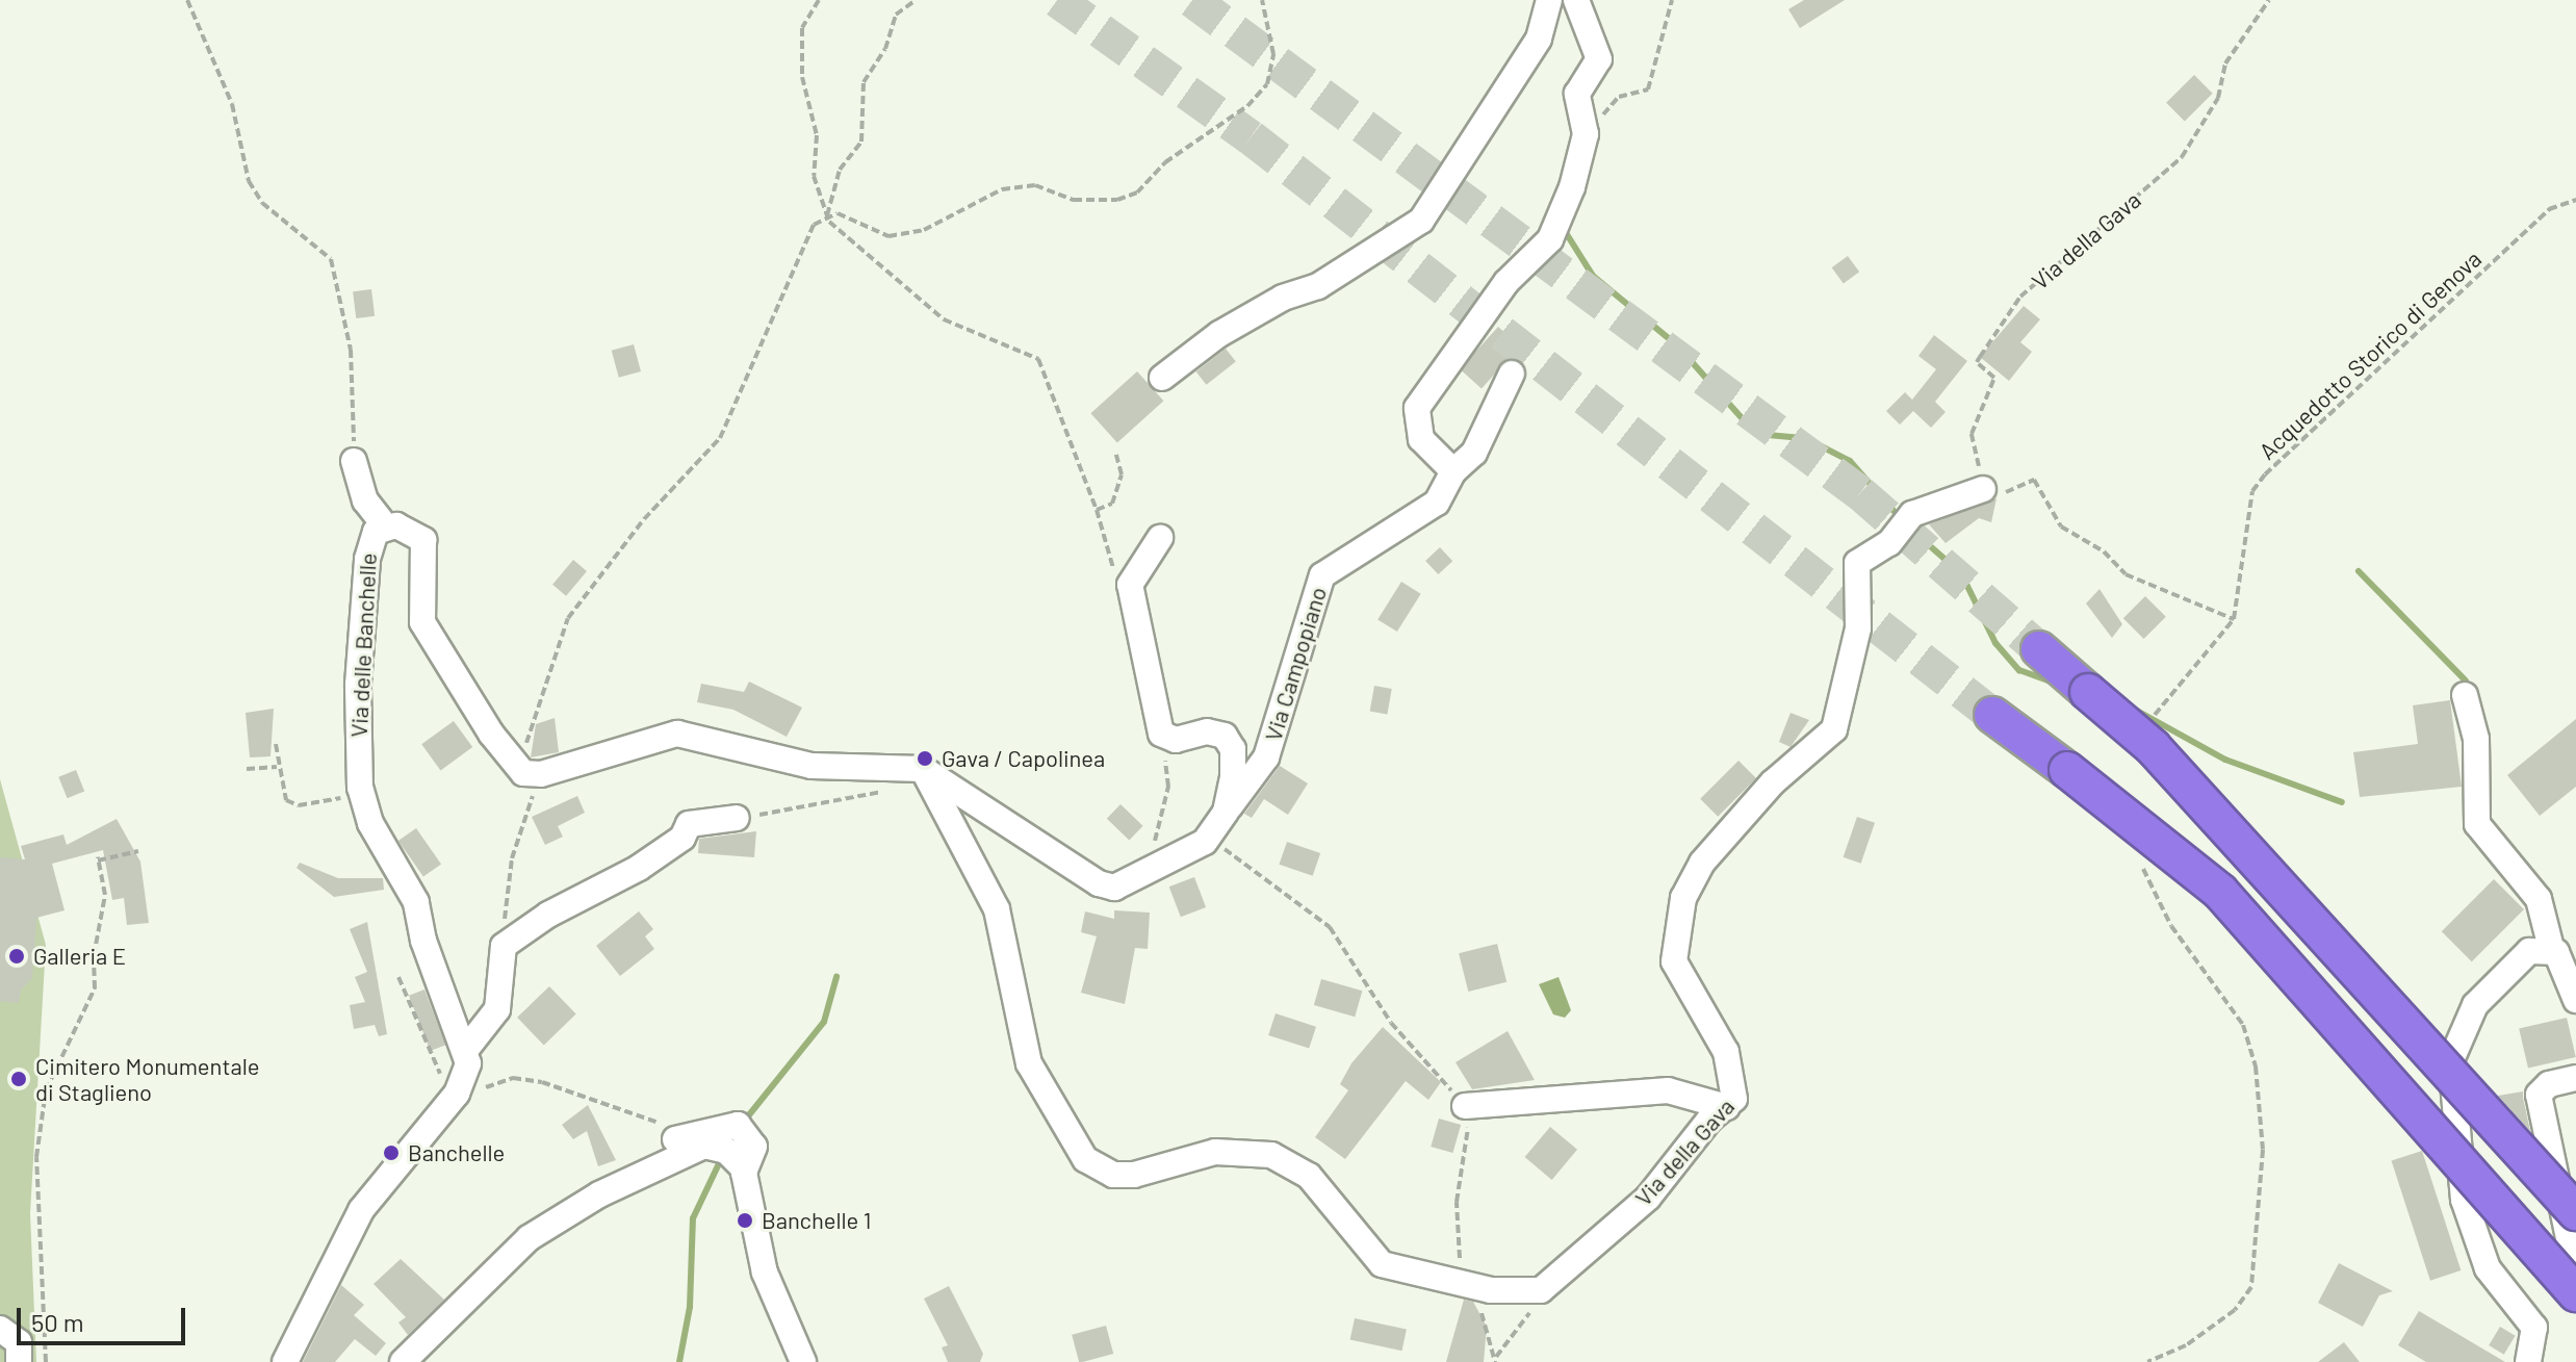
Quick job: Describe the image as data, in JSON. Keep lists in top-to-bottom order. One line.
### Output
{"streets":{"street":["Via della Gava","Via delle Banchelle","Via Campopiano"],"path":["Acquedotto Storico di Genova"]},"places":["Gava / Capolinea","Galleria E","Cimitero Monumentale di Staglieno","Banchelle","Banchelle 1"],"scale_bar":"50 m"}
